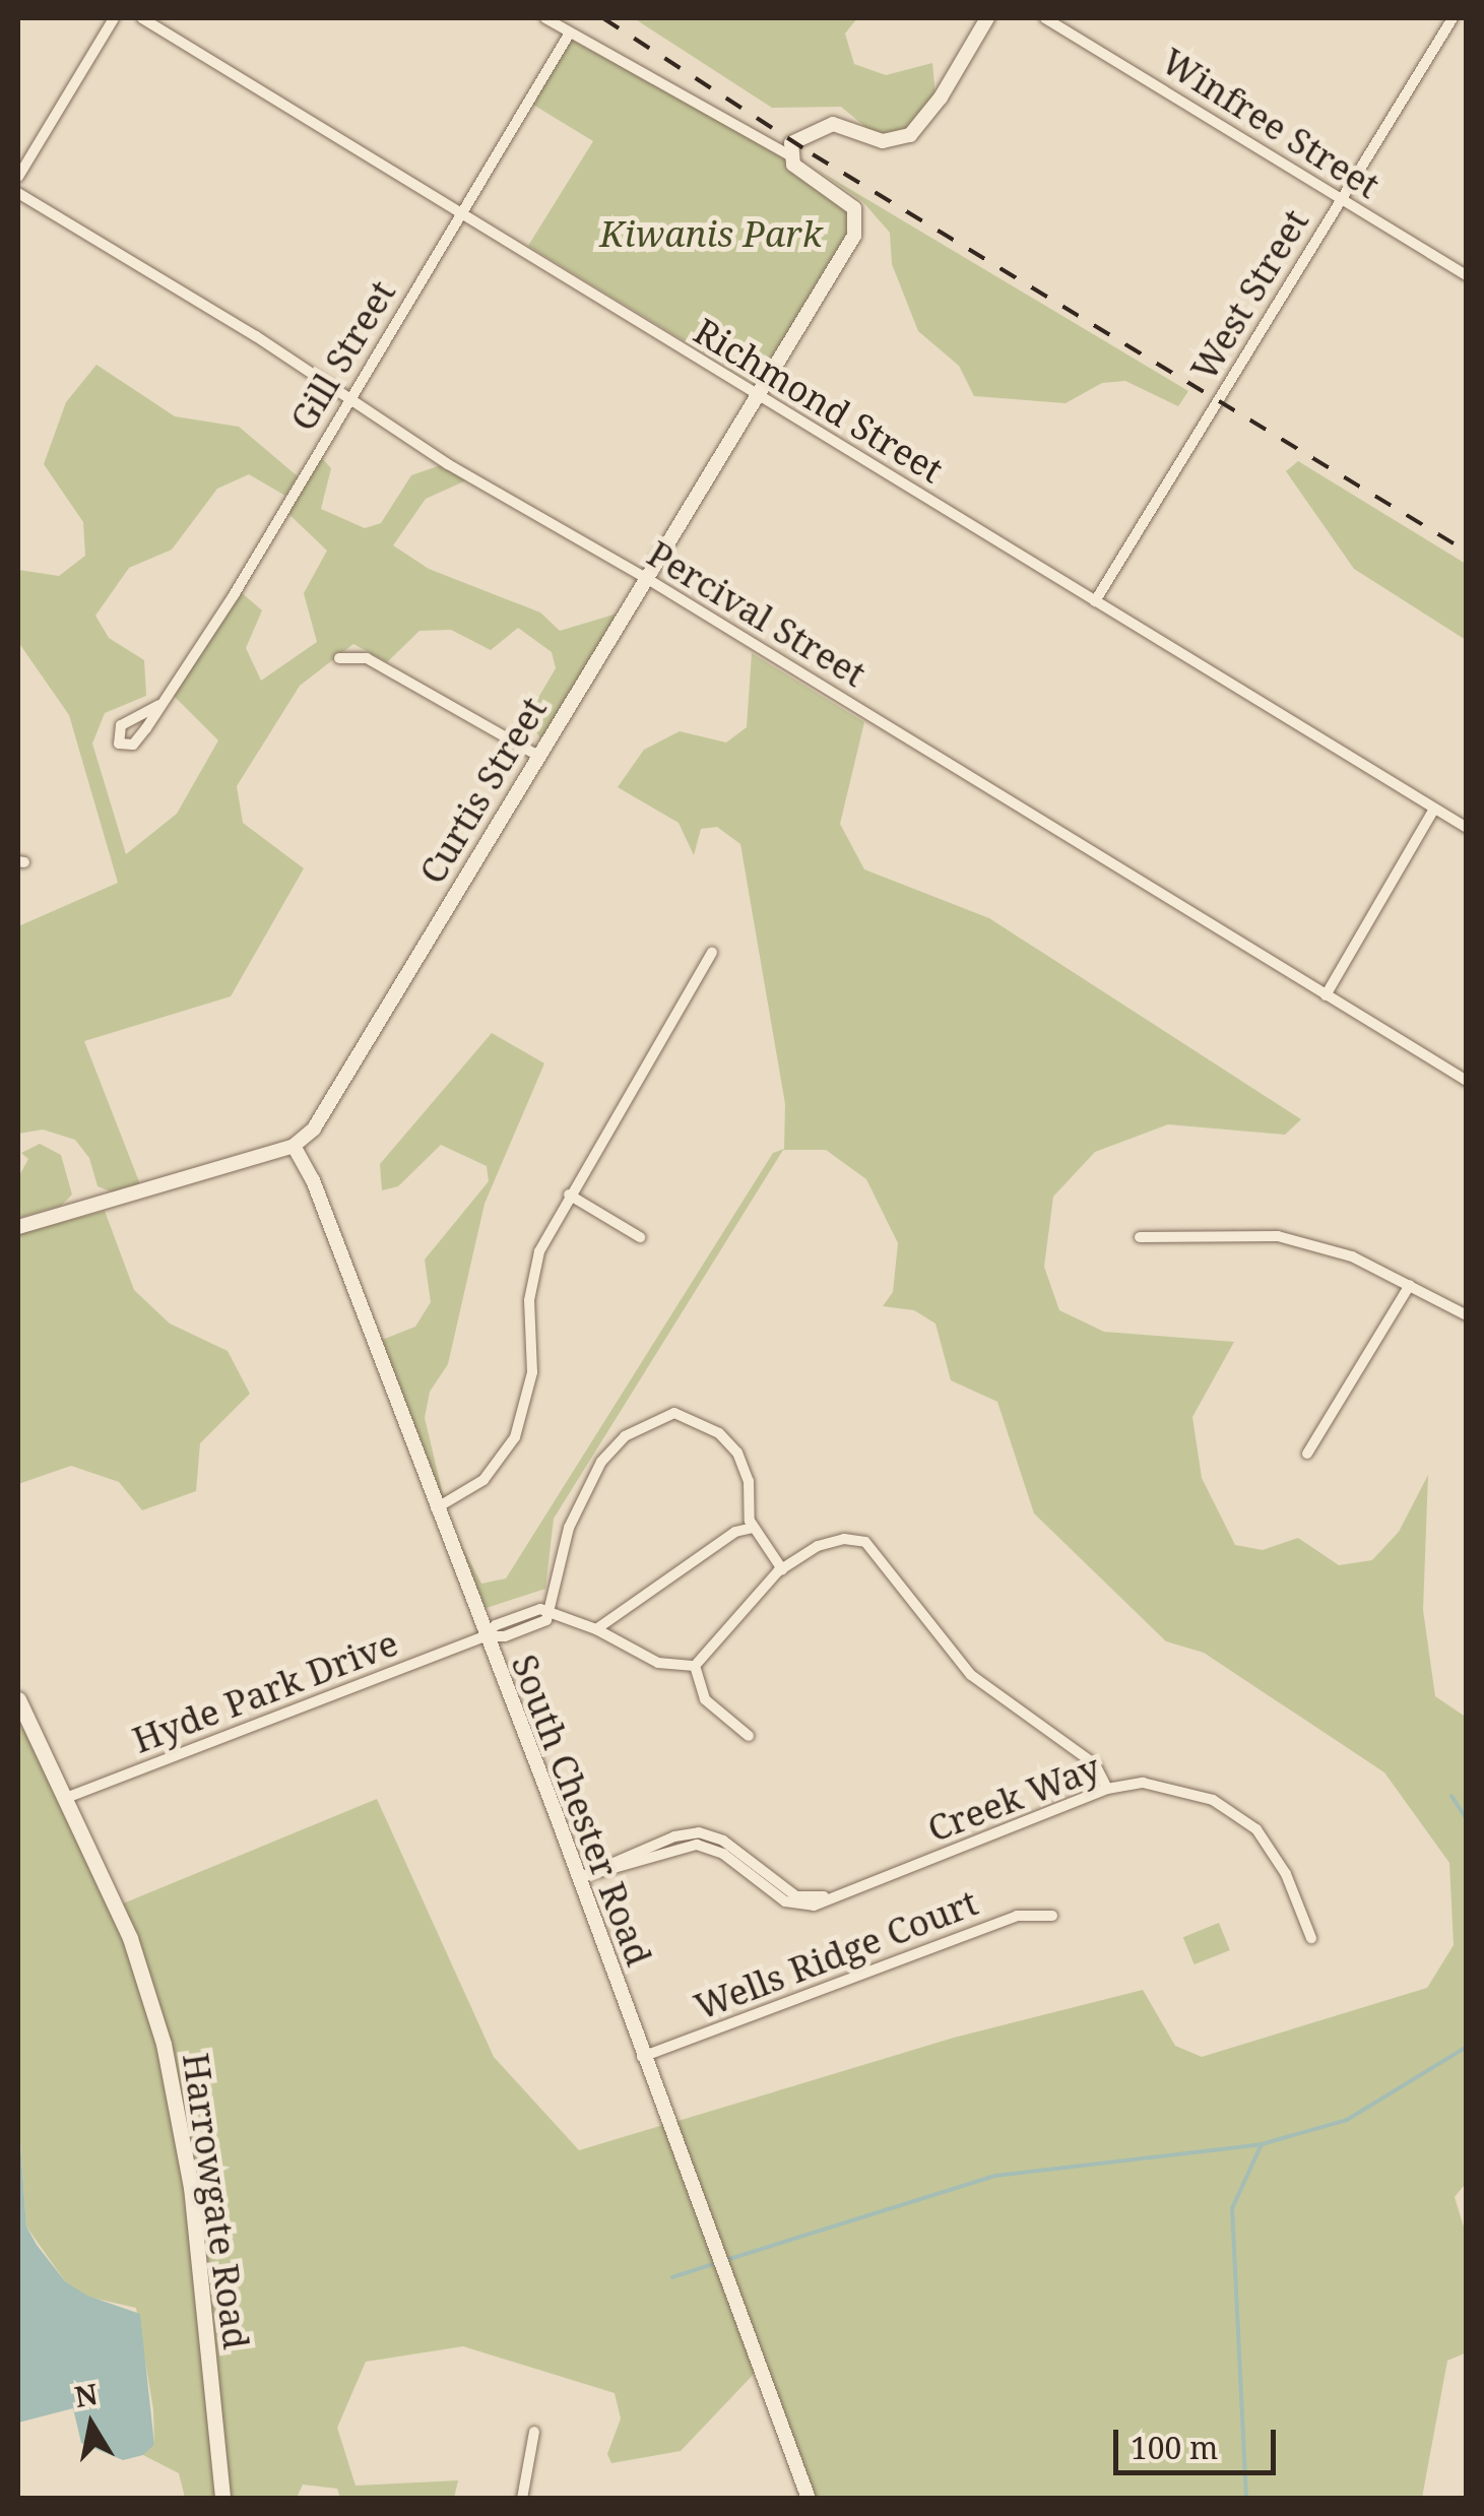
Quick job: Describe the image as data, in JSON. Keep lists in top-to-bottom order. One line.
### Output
{"streets":{"main road":["Harrowgate Road"],"street":["Winfree Street","West Street","Gill Street","Richmond Street","Percival Street","Curtis Street","Hyde Park Drive","Creek Way","South Chester Road","Wells Ridge Court"]},"crossings":[["Winfree Street","West Street"],["West Street","Richmond Street"],["Gill Street","Richmond Street"],["Gill Street","Percival Street"],["Richmond Street","Curtis Street"],["Percival Street","Curtis Street"],["Curtis Street","South Chester Road"],["Hyde Park Drive","South Chester Road"],["Hyde Park Drive","Harrowgate Road"],["Creek Way","South Chester Road"],["South Chester Road","Wells Ridge Court"]],"parks":["Kiwanis Park"],"scale_bar":"100 m","north":"top"}
